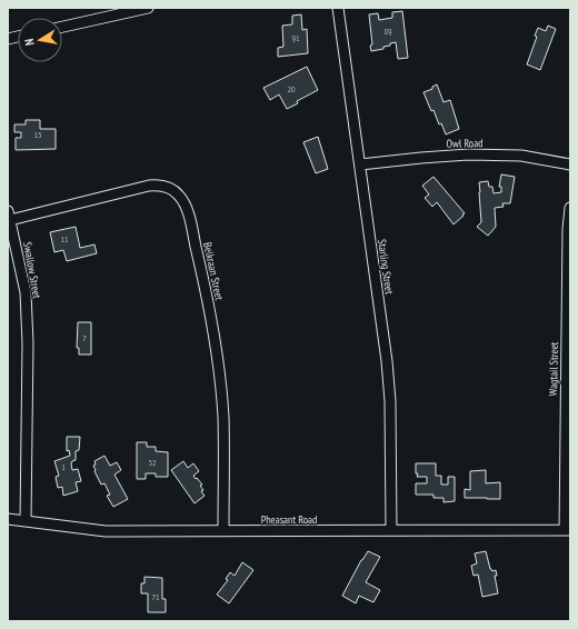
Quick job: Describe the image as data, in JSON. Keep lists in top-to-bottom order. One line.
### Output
{"streets":{"street":["Owl Road","Starling Street","Swallow Street","Belkraan Street","Wagtail Street","Pheasant Road"]},"crossings":[["Owl Road","Starling Street"],["Starling Street","Pheasant Road"],["Swallow Street","Belkraan Street"],["Swallow Street","Pheasant Road"],["Belkraan Street","Pheasant Road"],["Wagtail Street","Pheasant Road"]],"house_numbers":["89","91","20","15","11","7","52","1","71"],"north":"left"}
